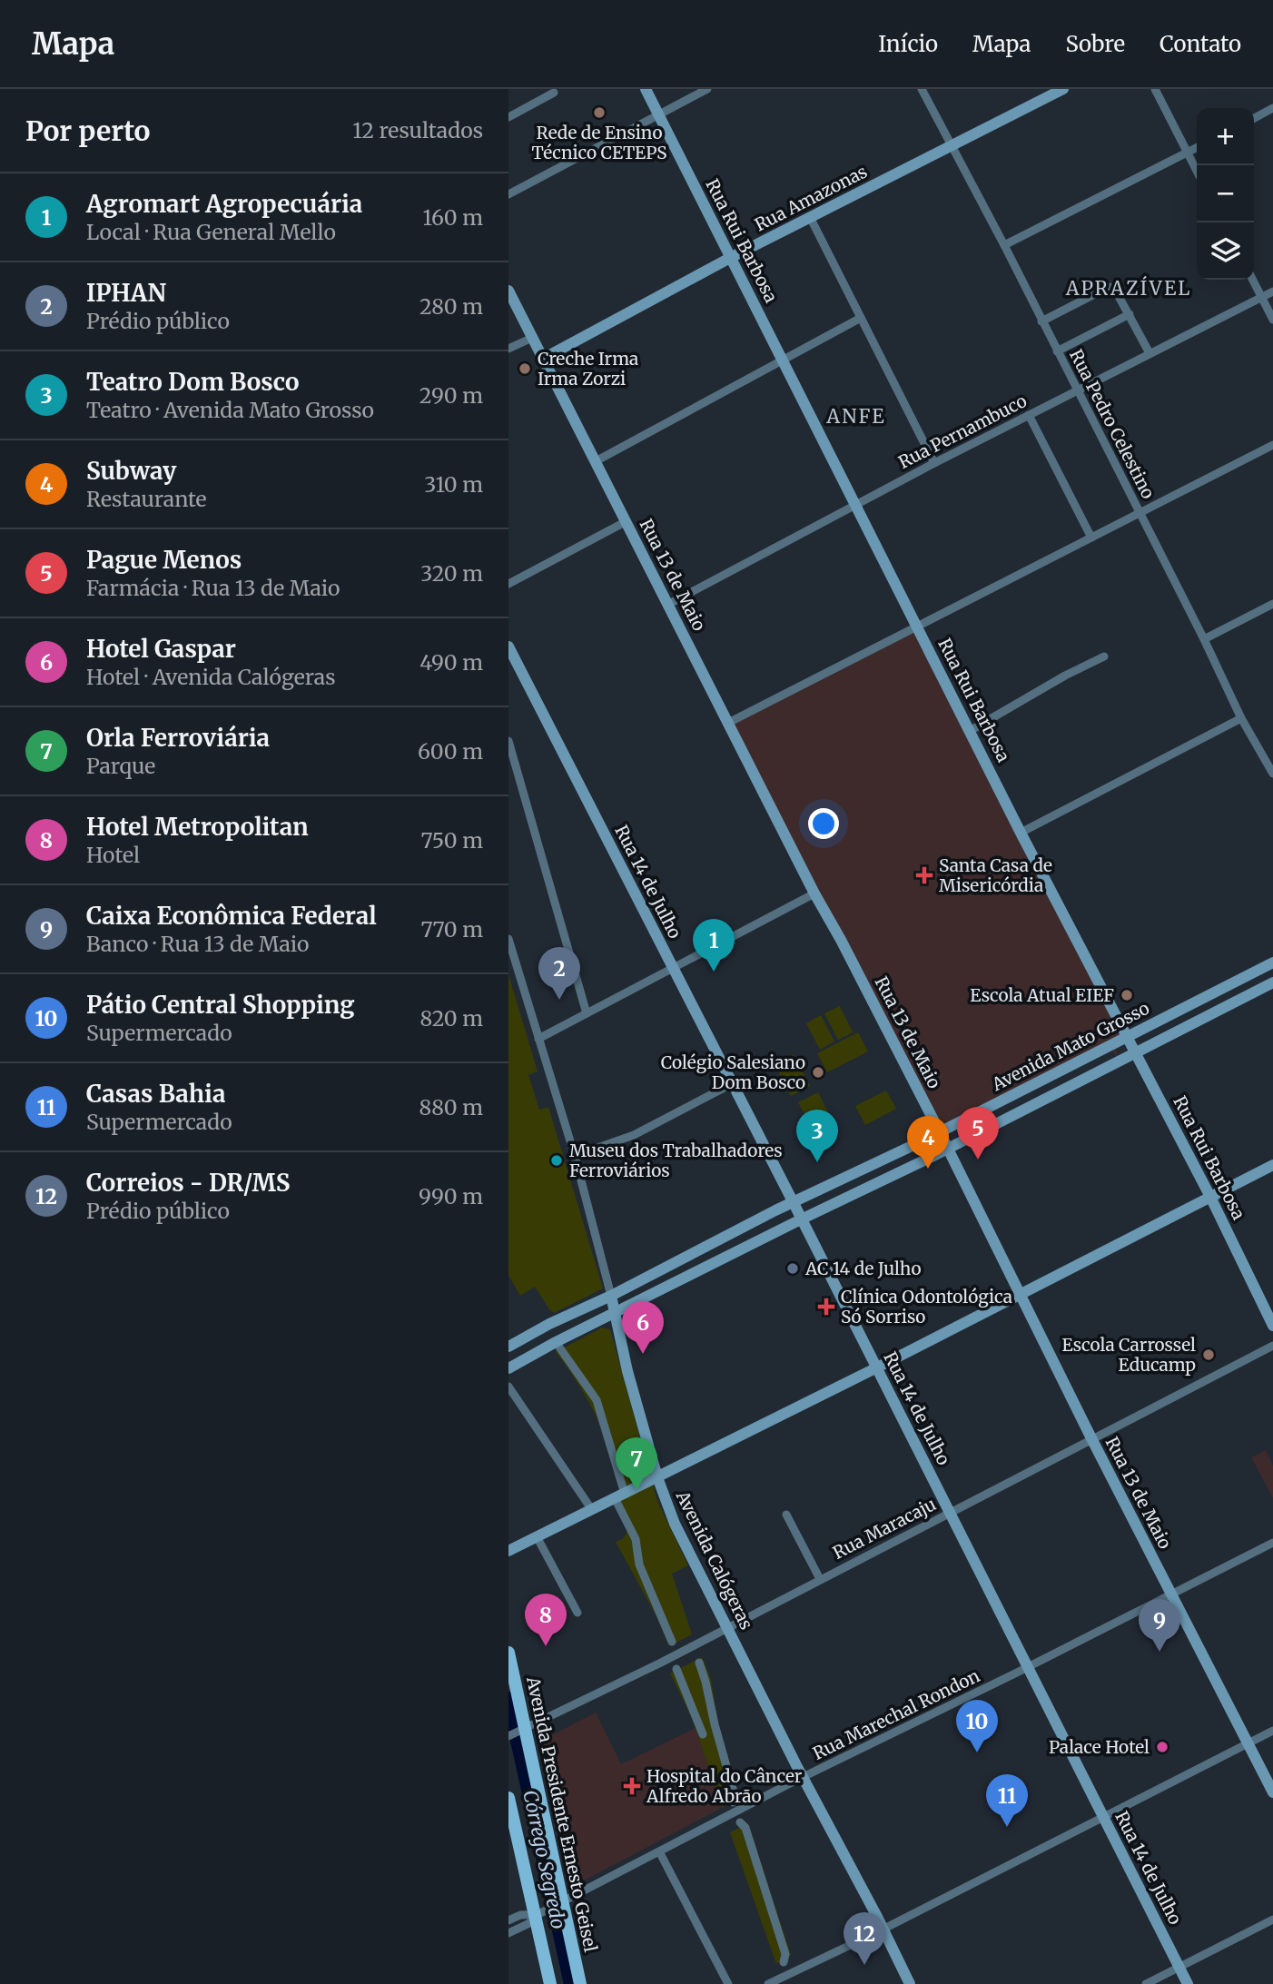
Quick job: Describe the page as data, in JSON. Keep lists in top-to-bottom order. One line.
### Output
{"streets":{"main road":["Avenida Presidente Ernesto Geisel"],"street":["Rua Amazonas","Rua Rui Barbosa","Rua Pedro Celestino","Rua Pernambuco","Rua 13 de Maio","Rua 14 de Julho","Avenida Mato Grosso","Rua Maracaju","Avenida Calógeras","Rua Marechal Rondon"]},"crossings":[["Rua Amazonas","Rua Rui Barbosa"],["Rua Amazonas","Rua Pedro Celestino"],["Rua Amazonas","Rua 13 de Maio"],["Rua Rui Barbosa","Rua Pernambuco"],["Rua Rui Barbosa","Avenida Mato Grosso"],["Rua Pedro Celestino","Rua Pernambuco"],["Rua Pernambuco","Rua 13 de Maio"],["Rua 13 de Maio","Avenida Mato Grosso"],["Rua 13 de Maio","Rua Maracaju"],["Rua 13 de Maio","Rua Marechal Rondon"],["Rua 14 de Julho","Avenida Mato Grosso"],["Rua 14 de Julho","Rua Maracaju"],["Rua 14 de Julho","Rua Marechal Rondon"],["Avenida Mato Grosso","Avenida Calógeras"],["Rua Maracaju","Avenida Calógeras"],["Rua Maracaju","Avenida Presidente Ernesto Geisel"],["Avenida Calógeras","Rua Marechal Rondon"],["Rua Marechal Rondon","Avenida Presidente Ernesto Geisel"]],"districts":["APRAZÍVEL","ANFE"],"water":["Córrego Segredo"],"places":{"other":["Rede de Ensino Técnico CETEPS","Creche Irma Irma Zorzi","Escola Atual EIEF","Colégio Salesiano Dom Bosco","Museu dos Trabalhadores Ferroviários","AC 14 de Julho","Escola Carrossel Educamp","Palace Hotel"],"health":["Santa Casa de Misericórdia","Clínica Odontológica Só Sorriso","Hospital do Câncer Alfredo Abrão"]},"page":{"header":"Mapa","nav":["Início","Mapa","Sobre","Contato"],"heading":["Por perto","12 resultados"],"map_buttons":["+","−"],"list":[{"mark":"1","name":"Agromart Agropecuária","note":"Local · Rua General Mello","value":"160 m"},{"mark":"2","name":"IPHAN","note":"Prédio público","value":"280 m"},{"mark":"3","name":"Teatro Dom Bosco","note":"Teatro · Avenida Mato Grosso","value":"290 m"},{"mark":"4","name":"Subway","note":"Restaurante","value":"310 m"},{"mark":"5","name":"Pague Menos","note":"Farmácia · Rua 13 de Maio","value":"320 m"},{"mark":"6","name":"Hotel Gaspar","note":"Hotel · Avenida Calógeras","value":"490 m"},{"mark":"7","name":"Orla Ferroviária","note":"Parque","value":"600 m"},{"mark":"8","name":"Hotel Metropolitan","note":"Hotel","value":"750 m"},{"mark":"9","name":"Caixa Econômica Federal","note":"Banco · Rua 13 de Maio","value":"770 m"},{"mark":"10","name":"Pátio Central Shopping","note":"Supermercado","value":"820 m"},{"mark":"11","name":"Casas Bahia","note":"Supermercado","value":"880 m"},{"mark":"12","name":"Correios - DR/MS","note":"Prédio público","value":"990 m"}],"pins":["1","2","5","3","4","6","7","8","9","10","11","12"]}}
